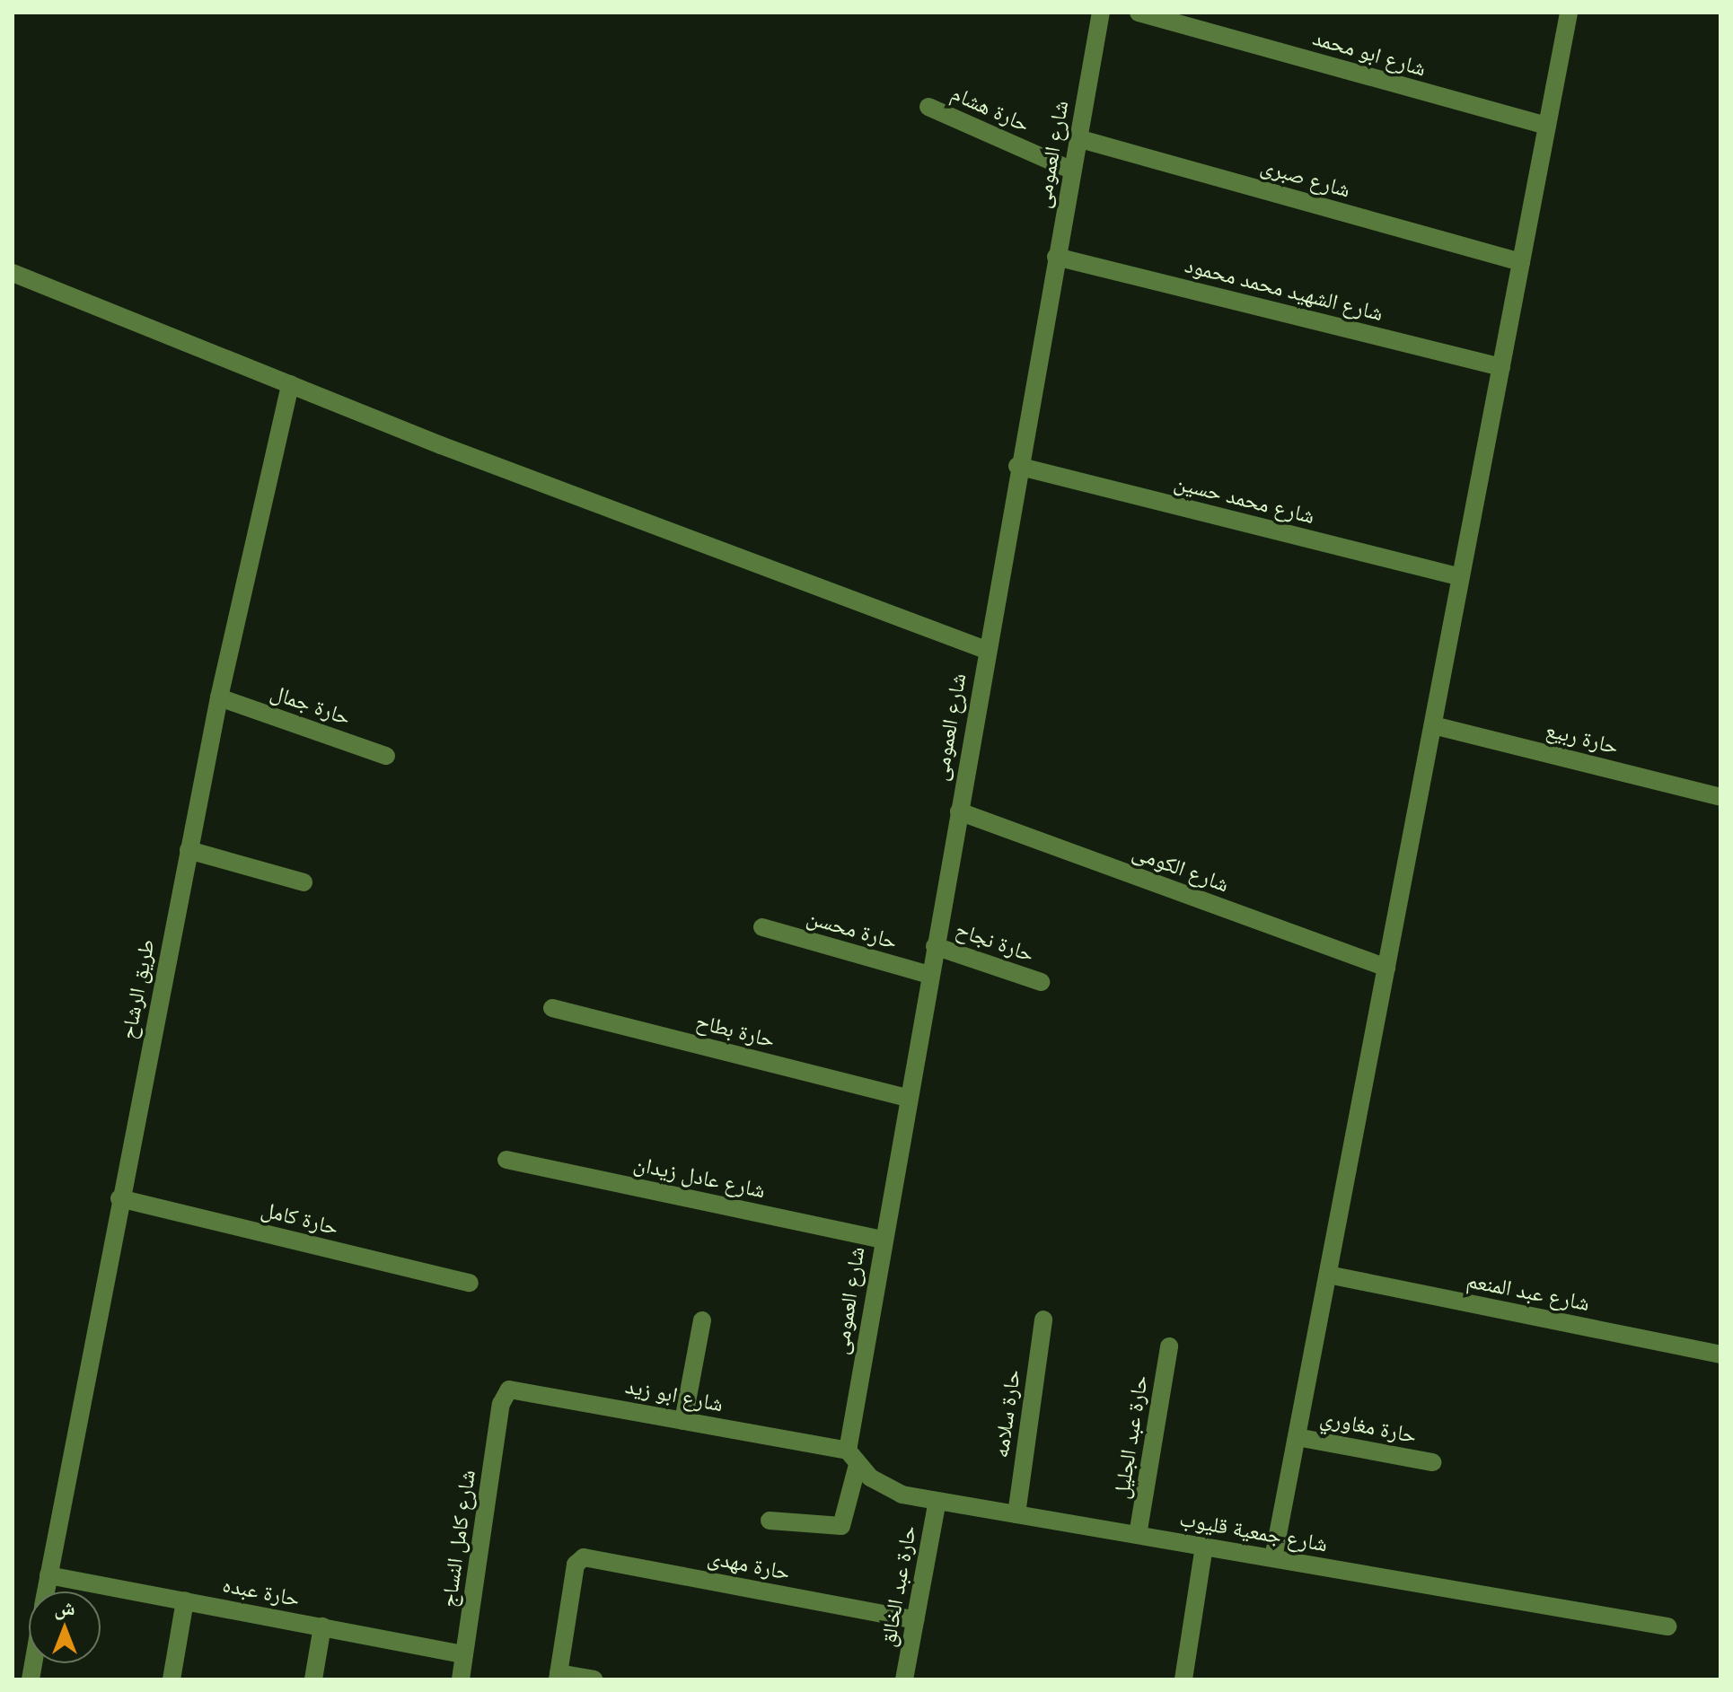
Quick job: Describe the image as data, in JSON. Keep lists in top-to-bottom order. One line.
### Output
{"streets":{"street":["شارع ابو محمد","حارة هشام","شارع العمومى","شارع صبرى","شارع الشهيد محمد محمود","شارع محمد حسين","حارة جمال","حارة ربيع","شارع الكومى","حارة محسن","حارة نجاح","طريق الرشاح","حارة بطاح","شارع عادل زيدان","حارة كامل","شارع عبد المنعم","شارع ابو زيد","حارة سلامه","حارة مغاوري","حارة عبد الجليل","شارع جمعية قليوب","شارع كامل النساج","حارة مهدى","حارة عبد الخالق","حارة عبده"]},"crossings":[["حارة هشام","شارع العمومى"],["شارع العمومى","شارع صبرى"],["شارع العمومى","شارع الشهيد محمد محمود"],["شارع العمومى","شارع محمد حسين"],["شارع العمومى","شارع الكومى"],["شارع العمومى","حارة محسن"],["شارع العمومى","حارة نجاح"],["شارع العمومى","حارة بطاح"],["شارع العمومى","شارع عادل زيدان"],["شارع العمومى","شارع ابو زيد"],["شارع العمومى","شارع جمعية قليوب"],["حارة جمال","طريق الرشاح"],["طريق الرشاح","حارة كامل"],["طريق الرشاح","حارة عبده"],["شارع ابو زيد","شارع جمعية قليوب"],["شارع ابو زيد","شارع كامل النساج"],["حارة سلامه","شارع جمعية قليوب"],["حارة عبد الجليل","شارع جمعية قليوب"],["شارع جمعية قليوب","حارة عبد الخالق"],["شارع كامل النساج","حارة عبده"],["حارة مهدى","حارة عبد الخالق"]],"north":"top"}
